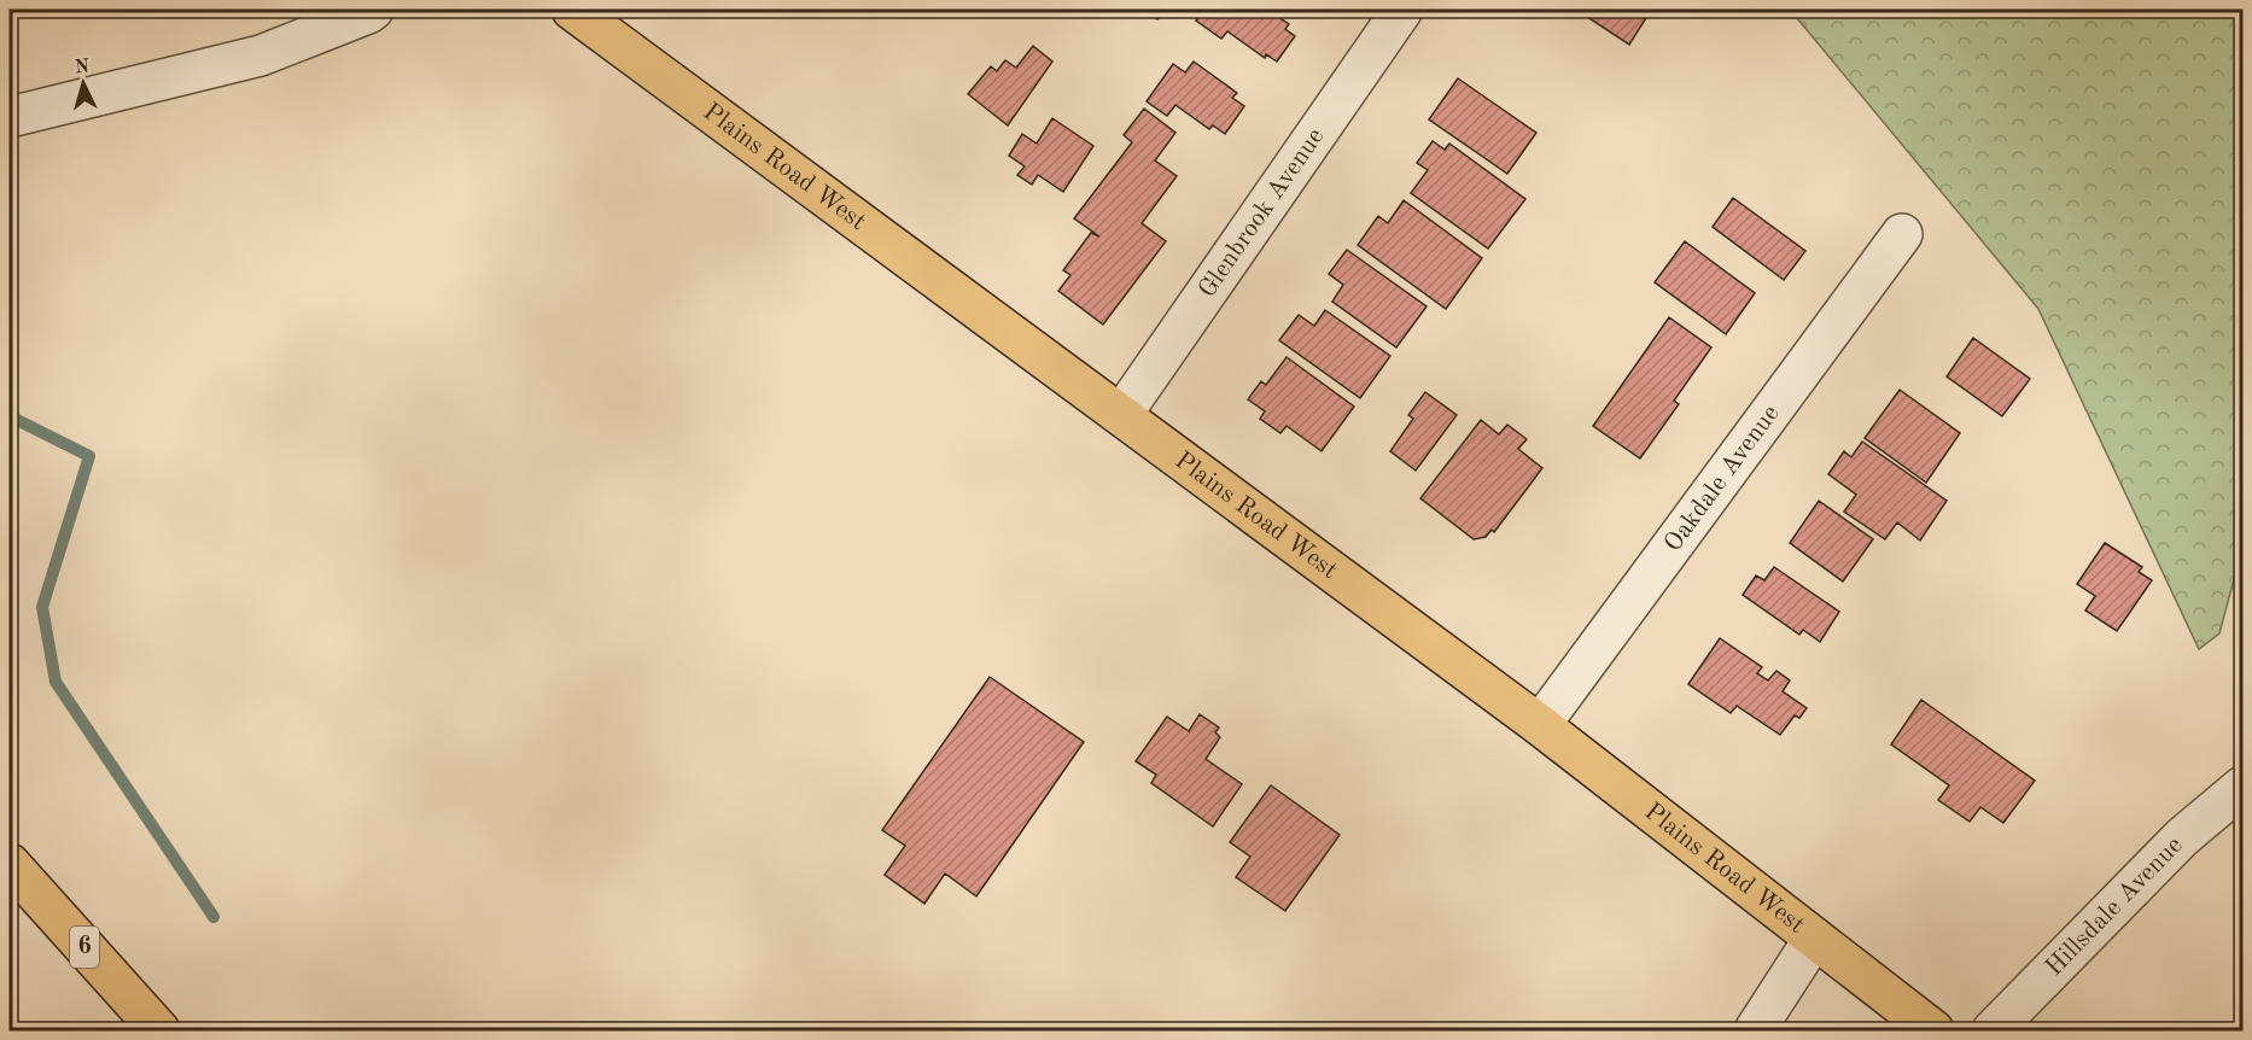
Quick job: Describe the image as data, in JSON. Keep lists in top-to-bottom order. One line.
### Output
{"streets":{"main road":["Plains Road West","6"],"street":["Glenbrook Avenue","Oakdale Avenue","Hillsdale Avenue"]},"crossings":[["Plains Road West","Glenbrook Avenue"],["Plains Road West","Oakdale Avenue"]],"north":"top"}
